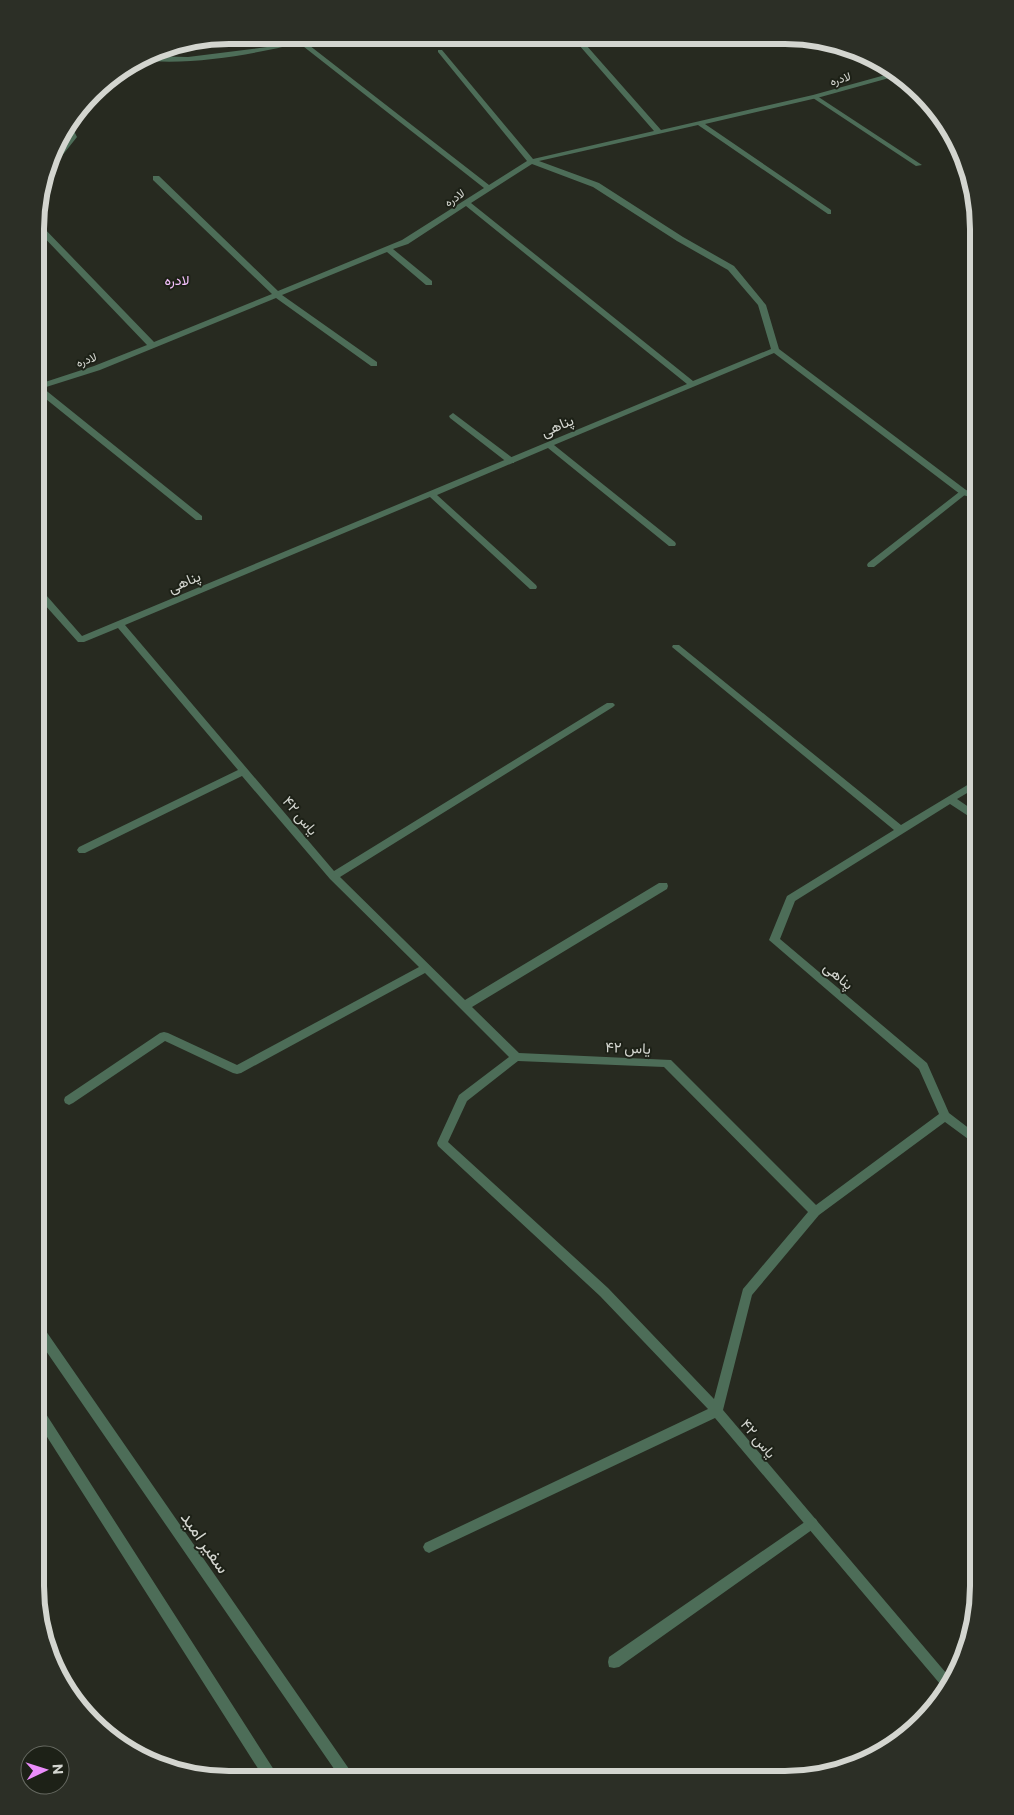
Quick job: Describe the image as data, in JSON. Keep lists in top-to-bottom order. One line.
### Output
{"streets":{"street":["لادره","پناهی","یاس ۴۲","سفیر امید"]},"crossings":[["پناهی","یاس ۴۲"]],"districts":["لادره"],"north":"right"}
